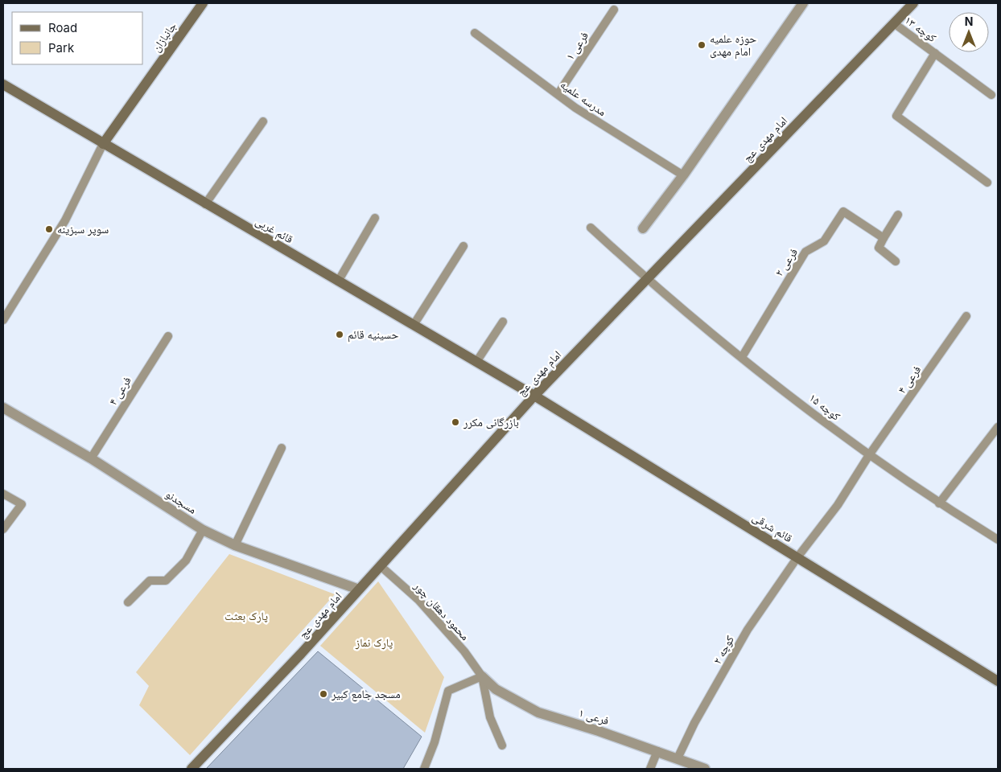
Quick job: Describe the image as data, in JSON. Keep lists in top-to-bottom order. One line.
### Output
{"streets":{"street":["جانبازان","فرعی ۱","امام مهدی عج","قائم غربی","مسجدنو","قائم شرقی"],"lane":["کوچه ۱۳","مدرسه علمیه","فرعی ۲","فرعی ۴","کوچه ۱۵","محمود دهقان چور","کوچه ۲"]},"crossings":[["کوچه ۱۳","امام مهدی عج"],["جانبازان","قائم غربی"],["فرعی ۱","مدرسه علمیه"],["فرعی ۱","محمود دهقان چور"],["فرعی ۱","کوچه ۲"],["امام مهدی عج","قائم غربی"],["امام مهدی عج","کوچه ۱۵"],["امام مهدی عج","مسجدنو"],["امام مهدی عج","قائم شرقی"],["امام مهدی عج","محمود دهقان چور"],["قائم غربی","قائم شرقی"],["فرعی ۲","کوچه ۱۵"],["فرعی ۴","کوچه ۱۵"],["فرعی ۴","مسجدنو"],["فرعی ۴","قائم شرقی"],["فرعی ۴","کوچه ۲"],["قائم شرقی","کوچه ۲"]],"parks":["پارک بعثت","پارک نماز"],"places":["حوزه علمیه امام مهدی","سوپر سبزینه","حسینیه قائم","بازرگانی مکرر","مسجد جامع کبیر"],"legend":["Road","Park"],"north":"top"}
